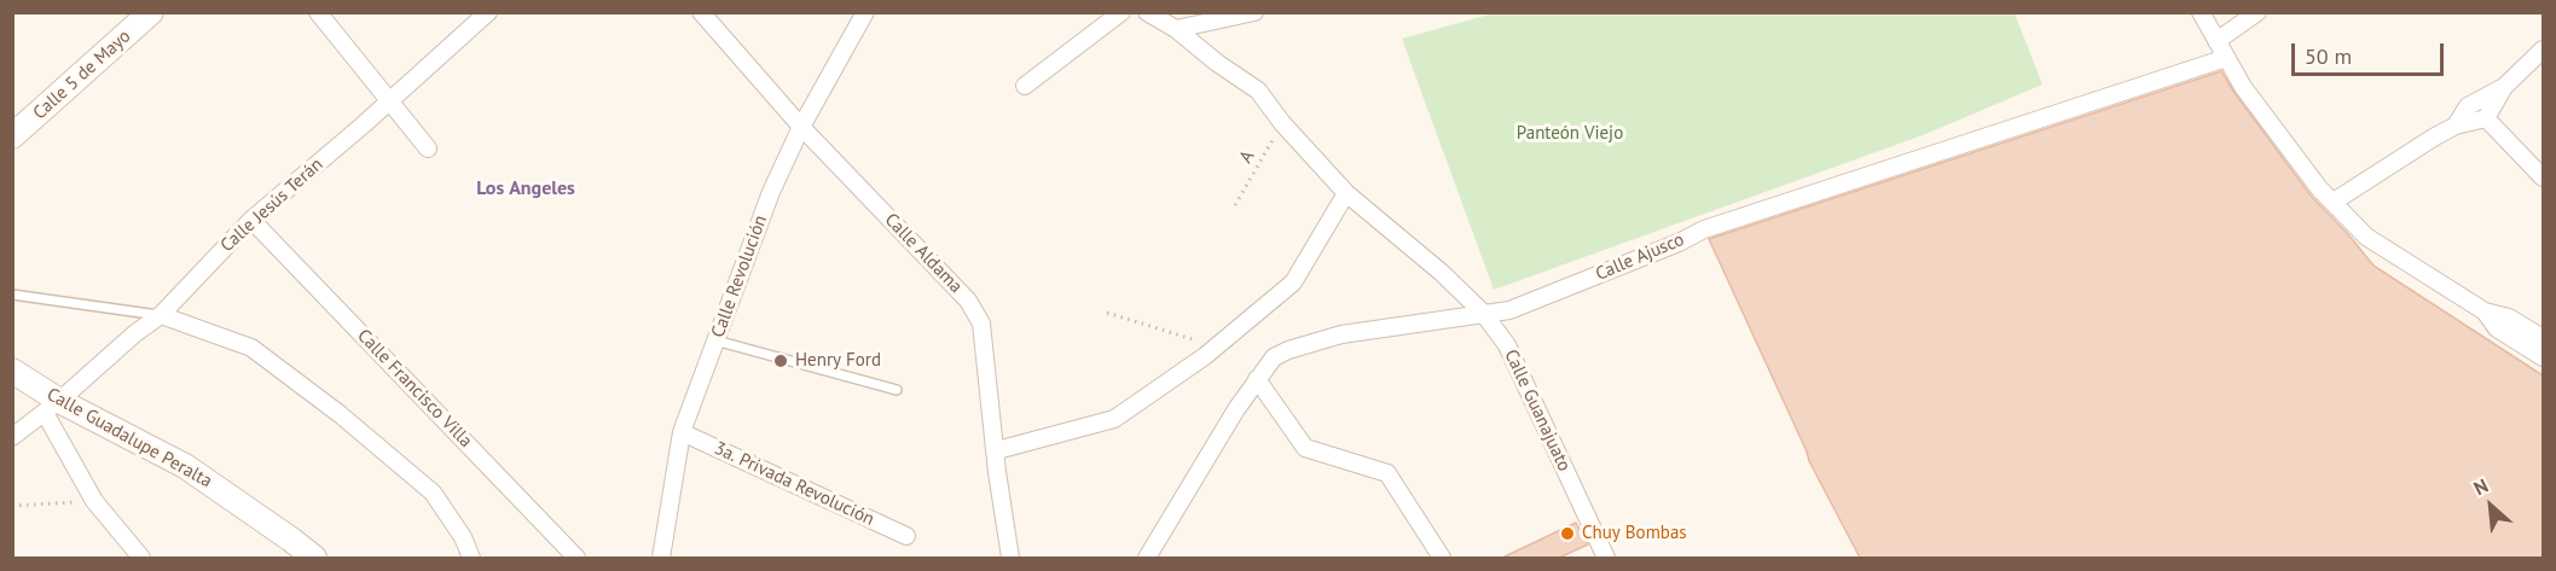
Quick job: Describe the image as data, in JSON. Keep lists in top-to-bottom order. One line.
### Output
{"streets":{"street":["Calle 5 de Mayo","Calle Jesús Terán","Calle Aldama","Calle Ajusco","Calle Revolución","Calle Francisco Villa","Calle Guanajuato","Calle Guadalupe Peralta","3a. Privada Revolución"],"path":["A"]},"crossings":[["A","Calle Guanajuato"],["Calle Jesús Terán","Calle Francisco Villa"],["Calle Jesús Terán","Calle Guadalupe Peralta"],["Calle Aldama","Calle Revolución"],["Calle Ajusco","Calle Guanajuato"],["Calle Revolución","3a. Privada Revolución"]],"districts":["Los Angeles"],"parks":["Panteón Viejo"],"places":["Henry Ford","Chuy Bombas"],"scale_bar":"50 m","north":"top left"}
